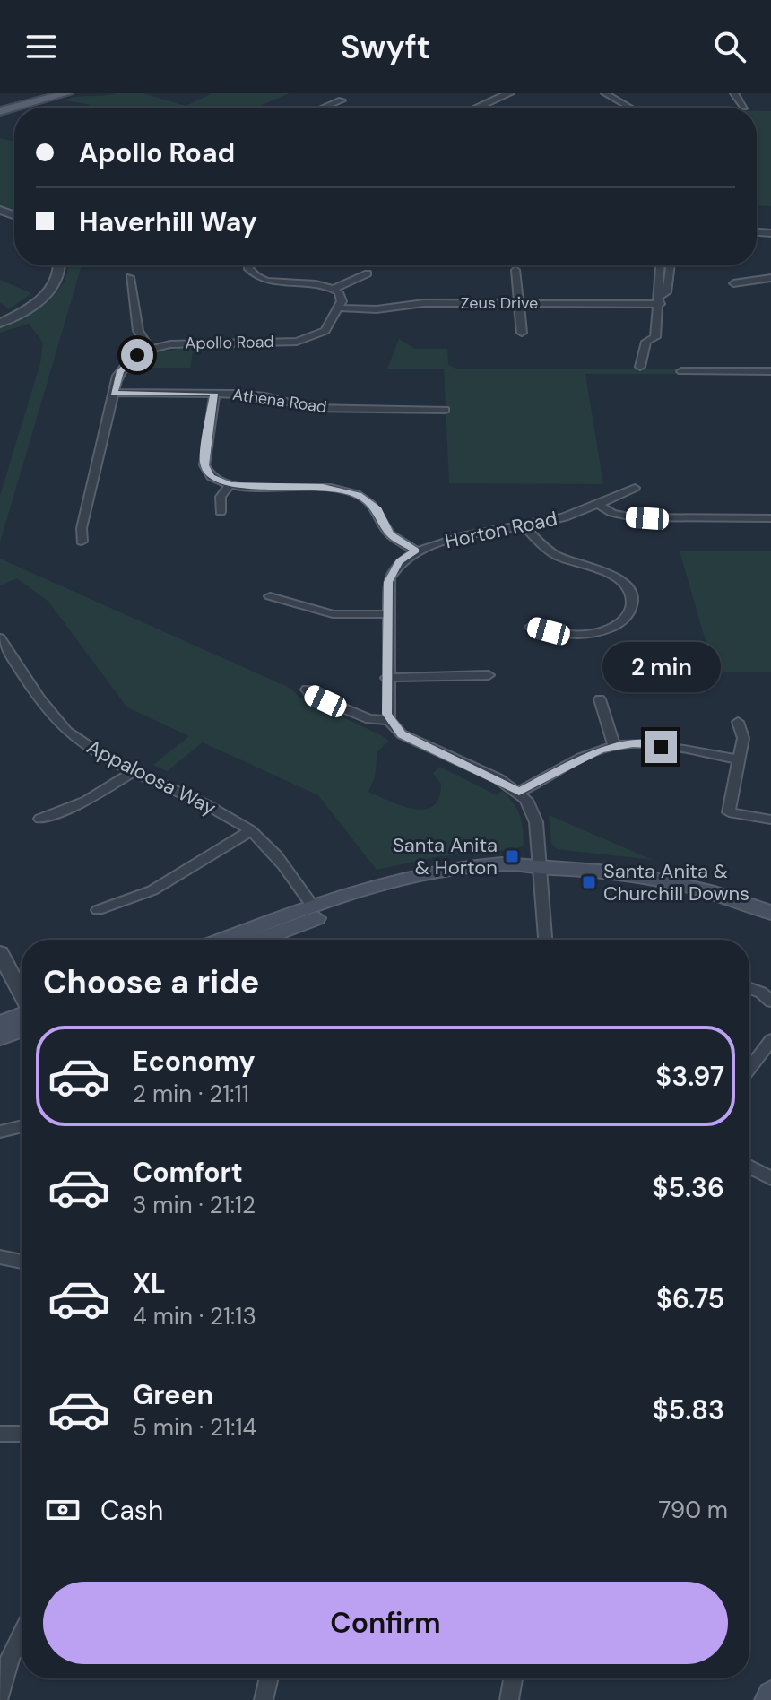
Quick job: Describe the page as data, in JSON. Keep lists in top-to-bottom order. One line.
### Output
{"streets":{"street":["Zeus Drive","Apollo Road","Athena Road","Horton Road","Appaloosa Way"]},"crossings":[["Zeus Drive","Apollo Road"],["Apollo Road","Athena Road"]],"places":{"transit":["Santa Anita & Horton","Santa Anita & Churchill Downs"]},"page":{"header":"Swyft","banner":["Apollo Road","Haverhill Way"],"bubble":"2 min","heading":"Choose a ride","list":[{"name":"Economy","note":"2 min · 21:11","value":"$3.97"},{"name":"Comfort","note":"3 min · 21:12","value":"$5.36"},{"name":"XL","note":"4 min · 21:13","value":"$6.75"},{"name":"Green","note":"5 min · 21:14","value":"$5.83"}],"pay":["Cash","790 m"],"buttons":"Confirm"}}
